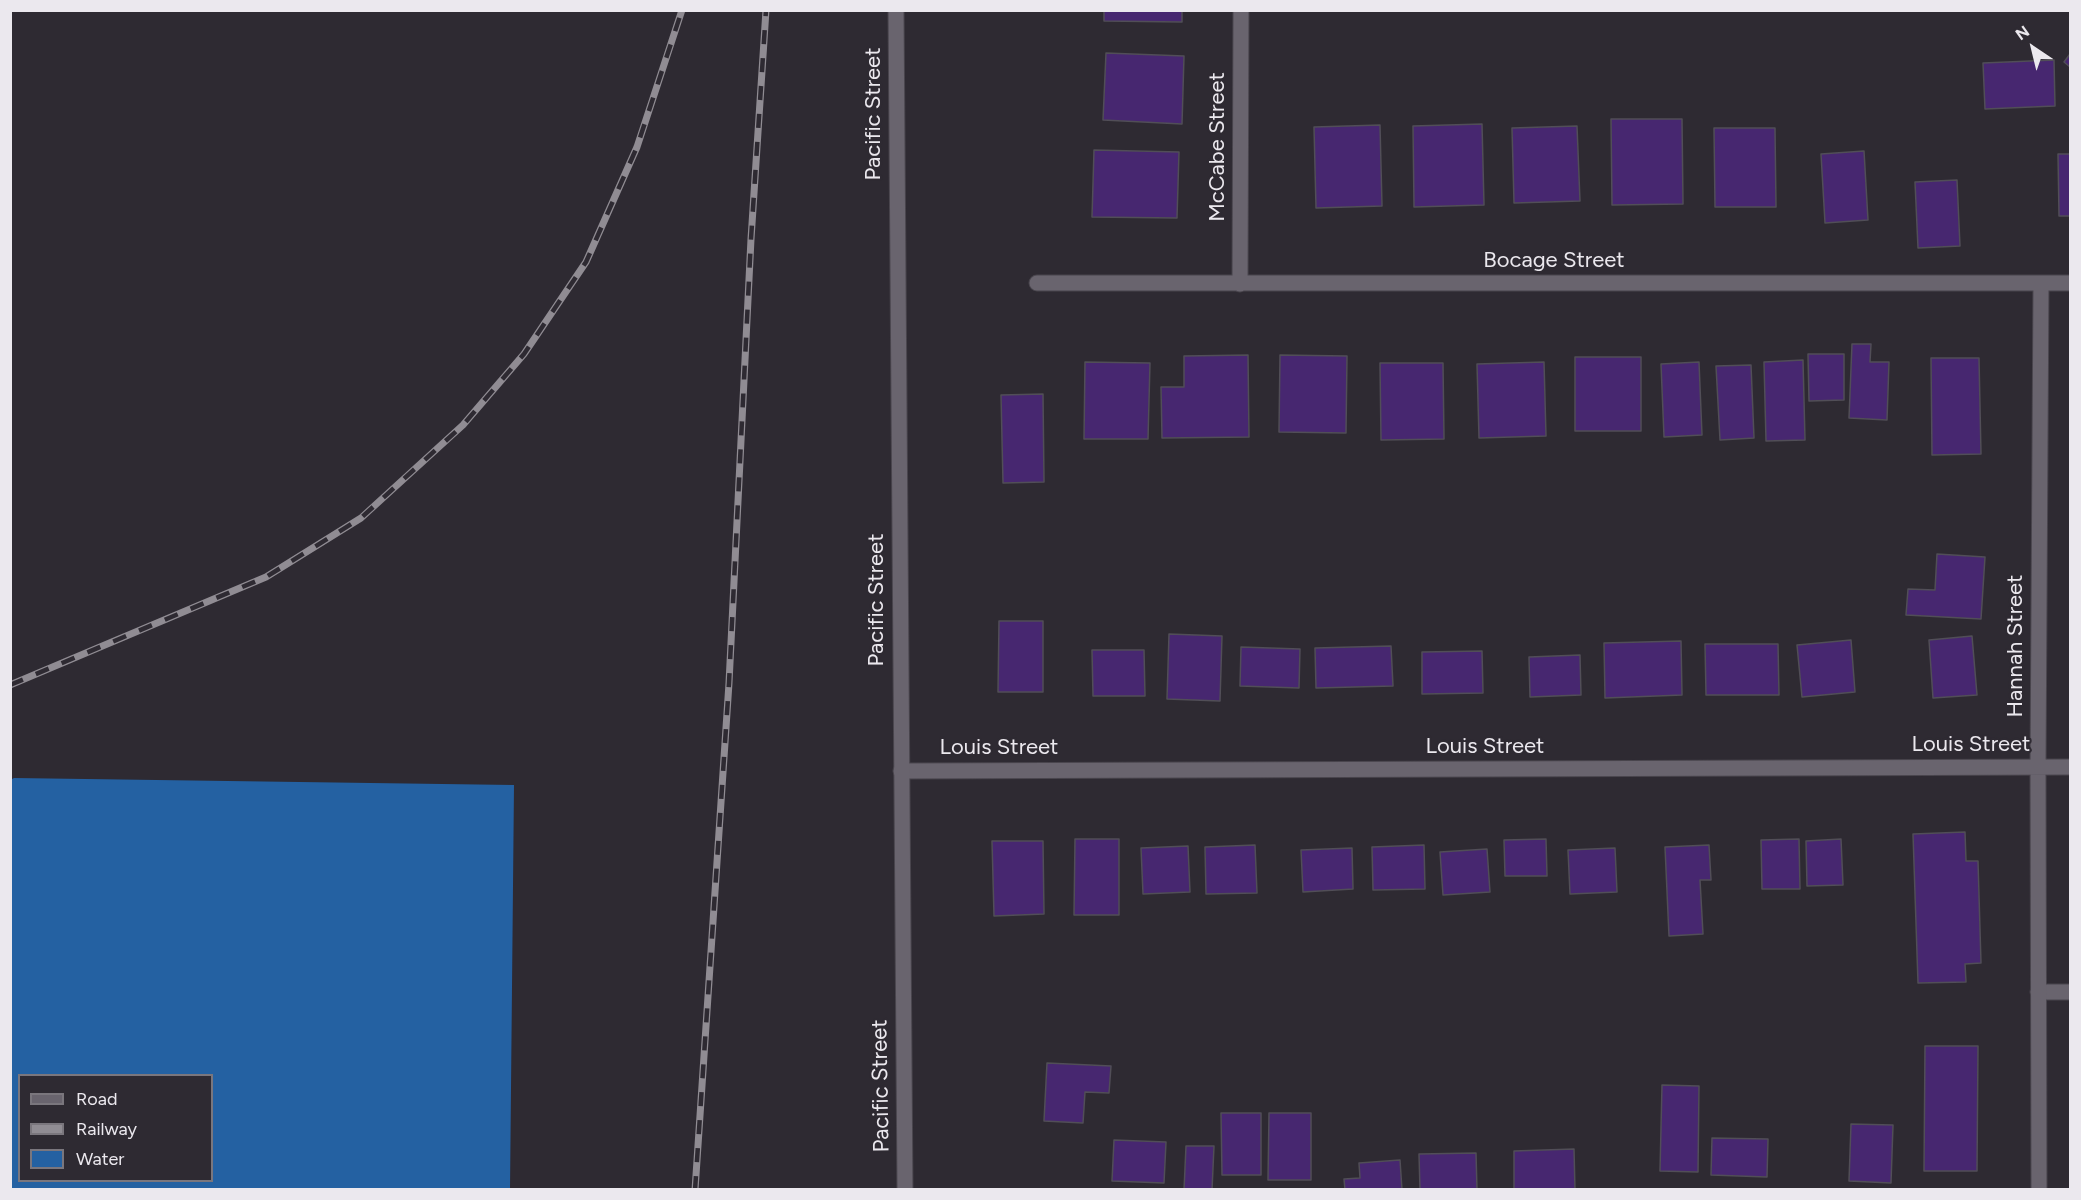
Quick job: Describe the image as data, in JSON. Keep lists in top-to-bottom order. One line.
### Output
{"streets":{"street":["Pacific Street","McCabe Street","Bocage Street","Hannah Street","Louis Street"]},"crossings":[["Pacific Street","Louis Street"],["McCabe Street","Bocage Street"],["Bocage Street","Hannah Street"],["Hannah Street","Louis Street"]],"legend":["Road","Railway","Water"],"north":"top left"}
